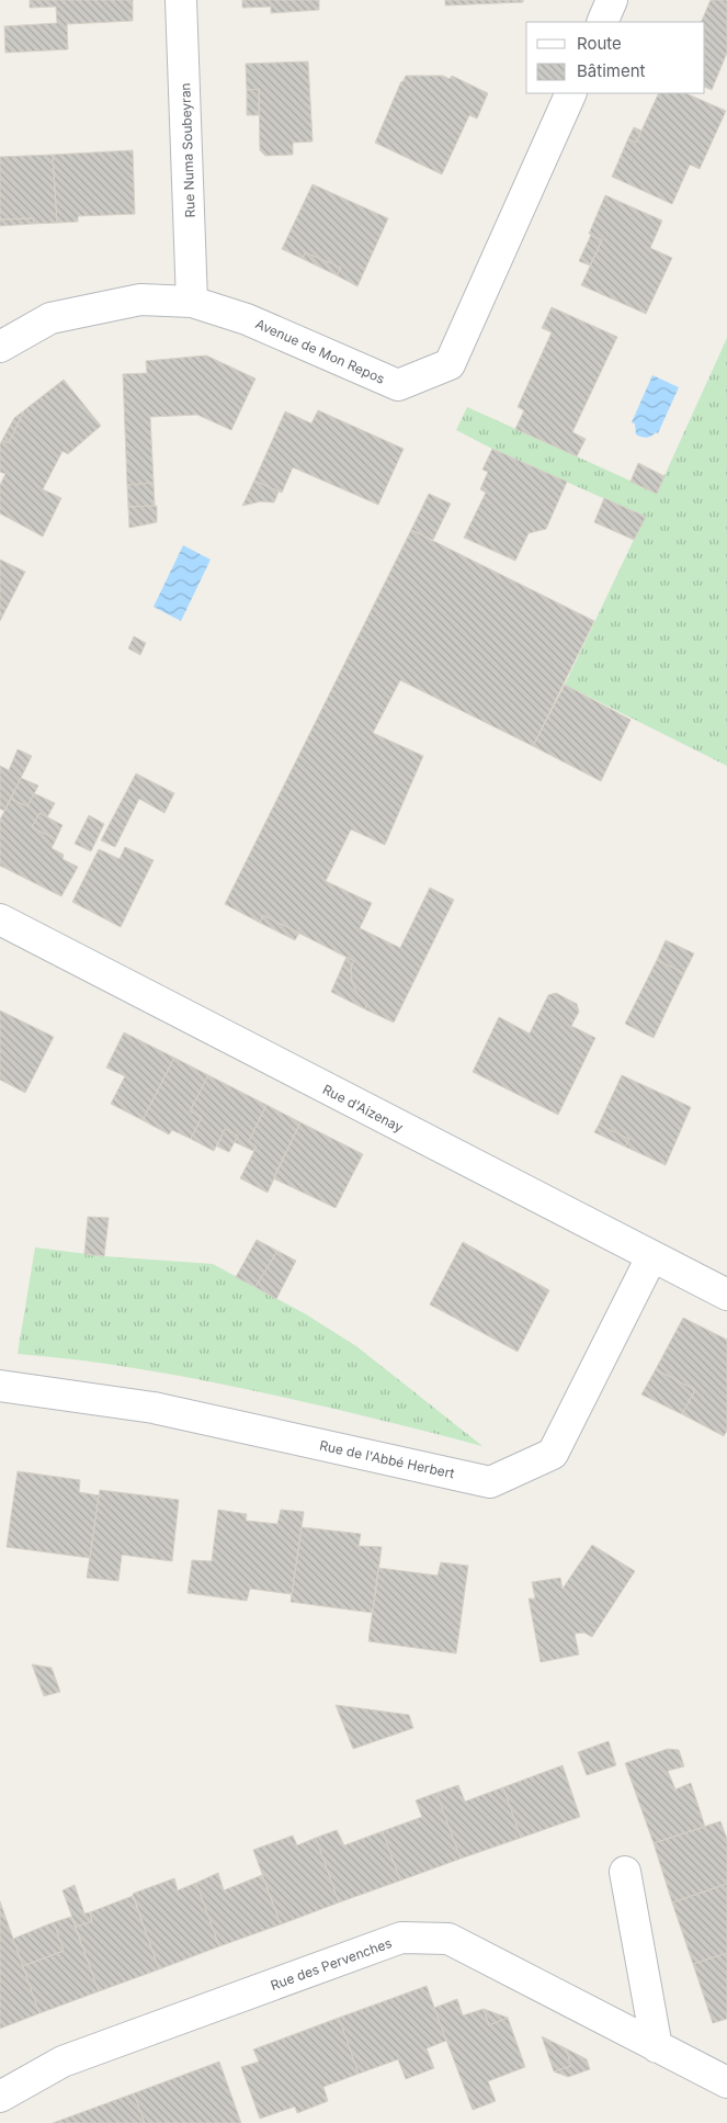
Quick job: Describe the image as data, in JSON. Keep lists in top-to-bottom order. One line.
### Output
{"streets":{"street":["Rue Numa Soubeyran","Avenue de Mon Repos","Rue d'Aizenay","Rue de l'Abbé Herbert","Rue des Pervenches"]},"crossings":[["Rue Numa Soubeyran","Avenue de Mon Repos"],["Rue d'Aizenay","Rue de l'Abbé Herbert"]],"legend":["Route","Bâtiment"]}
